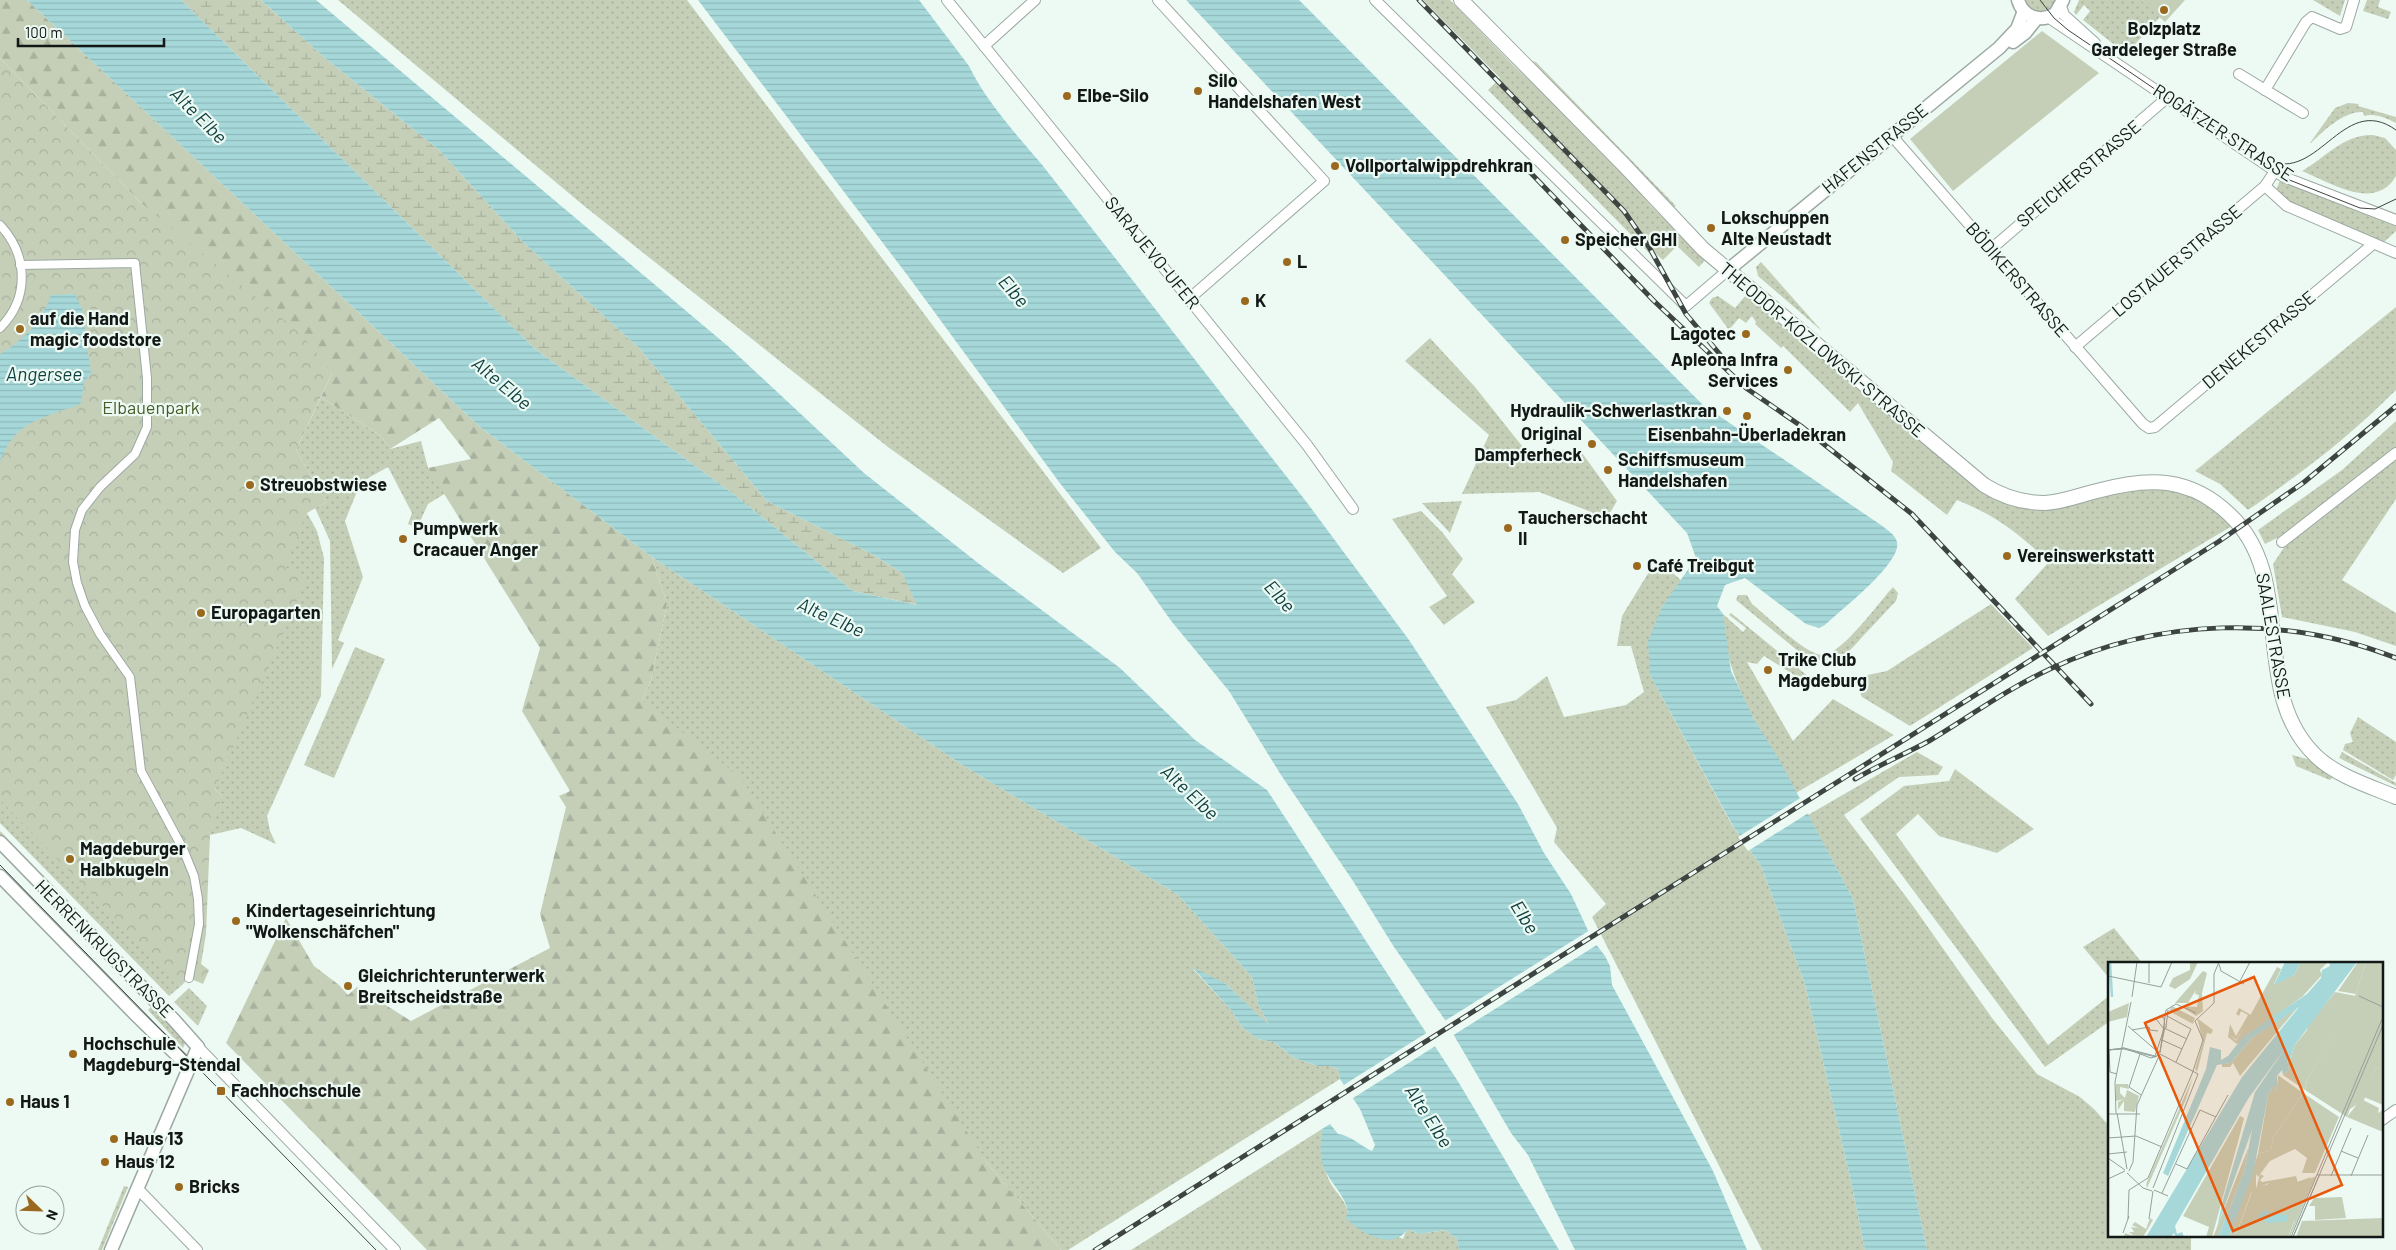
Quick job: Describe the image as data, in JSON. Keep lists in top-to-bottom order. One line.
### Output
{"streets":{"main road":["THEODOR-KOZLOWSKI-STRASSE","SAALESTRASSE"],"street":["ROGÄTZER STRASSE","HAFENSTRASSE","SPEICHERSTRASSE","SARAJEVO-UFER","LOSTAUER STRASSE","BÖDIKERSTRASSE","DENEKESTRASSE","HERRENKRUGSTRASSE"]},"crossings":[["ROGÄTZER STRASSE","HAFENSTRASSE"],["ROGÄTZER STRASSE","SPEICHERSTRASSE"],["ROGÄTZER STRASSE","LOSTAUER STRASSE"],["ROGÄTZER STRASSE","DENEKESTRASSE"],["HAFENSTRASSE","BÖDIKERSTRASSE"],["HAFENSTRASSE","THEODOR-KOZLOWSKI-STRASSE"],["SPEICHERSTRASSE","BÖDIKERSTRASSE"],["LOSTAUER STRASSE","BÖDIKERSTRASSE"],["BÖDIKERSTRASSE","DENEKESTRASSE"],["THEODOR-KOZLOWSKI-STRASSE","SAALESTRASSE"]],"water":["Alte Elbe","Elbe","Angersee"],"parks":["Elbauenpark"],"places":{"other":["Bolzplatz Gardeleger Straße","Silo Handelshafen West","Elbe-Silo","Vollportalwippdrehkran","Lokschuppen Alte Neustadt","Speicher GHI","L","K","auf die Hand magic foodstore","Lagotec","Apleona Infra Services","Hydraulik-Schwerlastkran","Eisenbahn-Überladekran","Original Dampferheck","Schiffsmuseum Handelshafen","Streuobstwiese","Taucherschacht II","Pumpwerk Cracauer Anger","Vereinswerkstatt","Café Treibgut","Europagarten","Trike Club Magdeburg","Magdeburger Halbkugeln","Kindertageseinrichtung \"Wolkenschäfchen\"","Gleichrichterunterwerk Breitscheidstraße","Hochschule Magdeburg-Stendal","Haus 1","Haus 13","Haus 12","Bricks"],"transit":["Fachhochschule"]},"scale_bar":"100 m","north":"bottom right"}
